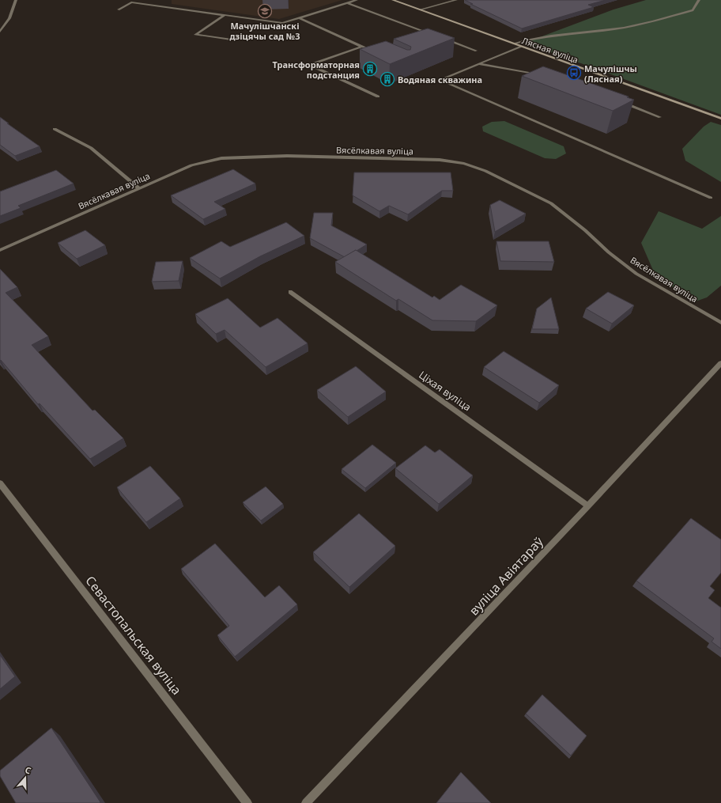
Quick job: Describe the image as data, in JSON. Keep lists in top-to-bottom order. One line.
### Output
{"streets":{"main road":["Лясная вуліца"],"street":["Вясёлкавая вуліца","Ціхая вуліца","вуліца Авіятараў","Севастопальская вуліца"]},"crossings":[["Ціхая вуліца","вуліца Авіятараў"]],"places":{"school or university":["Мачулішчанскі дзіцячы сад №3"],"building":["Трансформаторная подстанция","Водяная скважина"],"bus stop":["Мачулішчы (Лясная)"]},"north":"top"}
